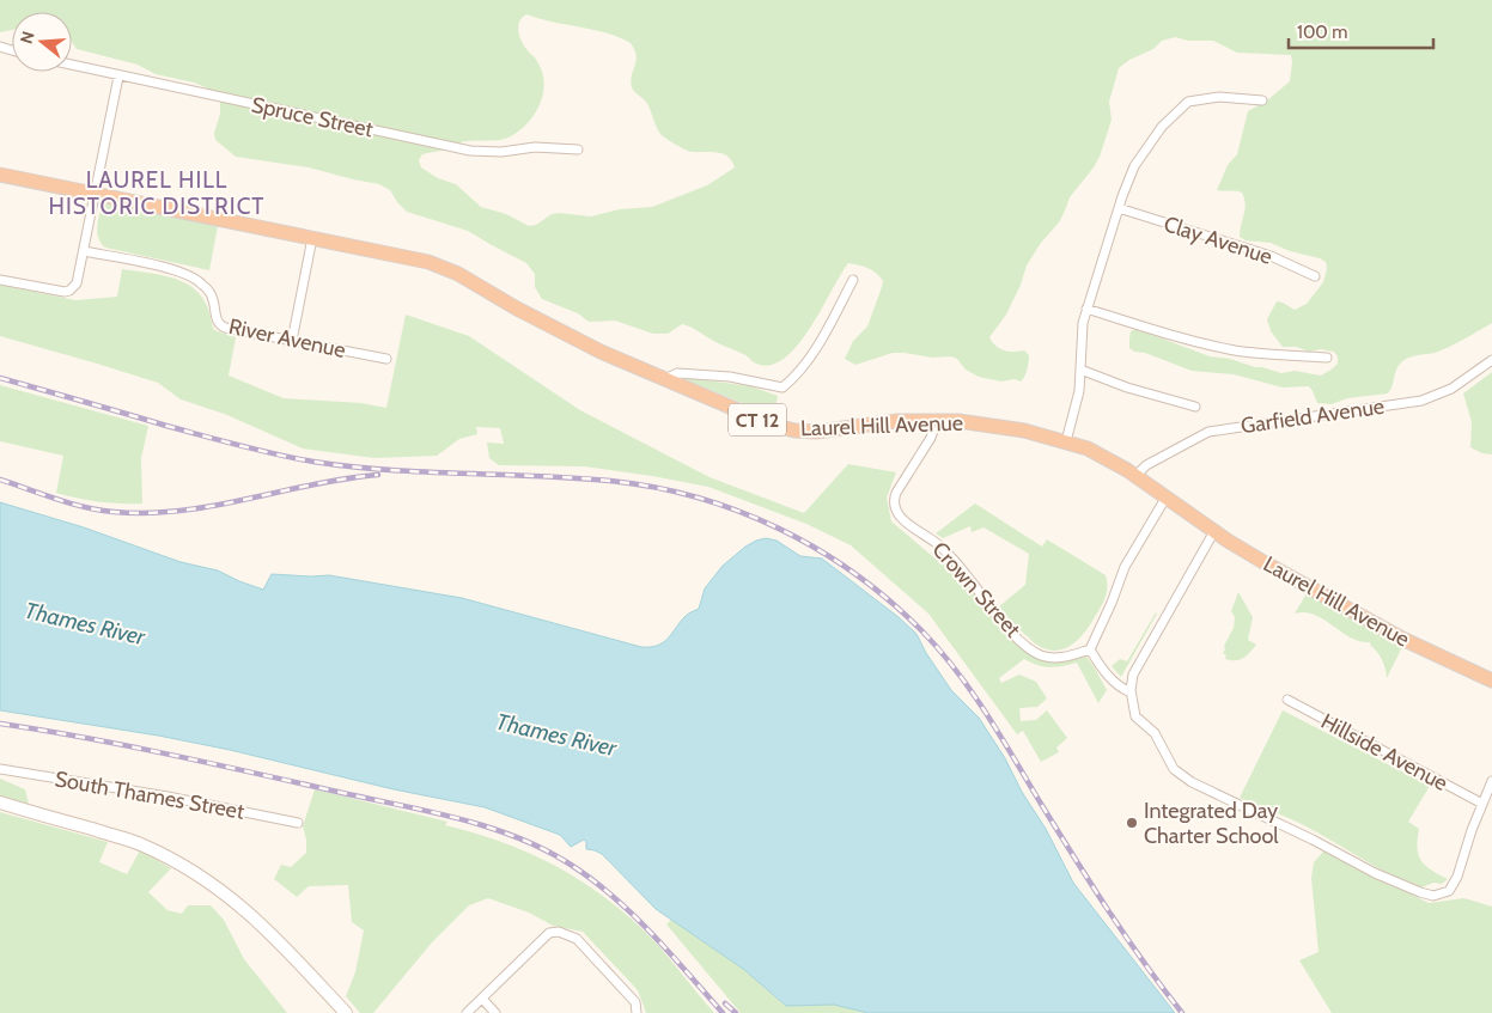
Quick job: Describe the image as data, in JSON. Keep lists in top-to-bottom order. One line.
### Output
{"streets":{"highway":["CT 12","Laurel Hill Avenue"],"street":["Spruce Street","Clay Avenue","River Avenue","Garfield Avenue","Crown Street","Hillside Avenue","South Thames Street"]},"crossings":[["Garfield Avenue","Laurel Hill Avenue"],["Laurel Hill Avenue","Crown Street"]],"districts":["LAUREL HILL HISTORIC DISTRICT"],"water":["Thames River"],"places":["Integrated Day Charter School"],"scale_bar":"100 m","north":"left"}
